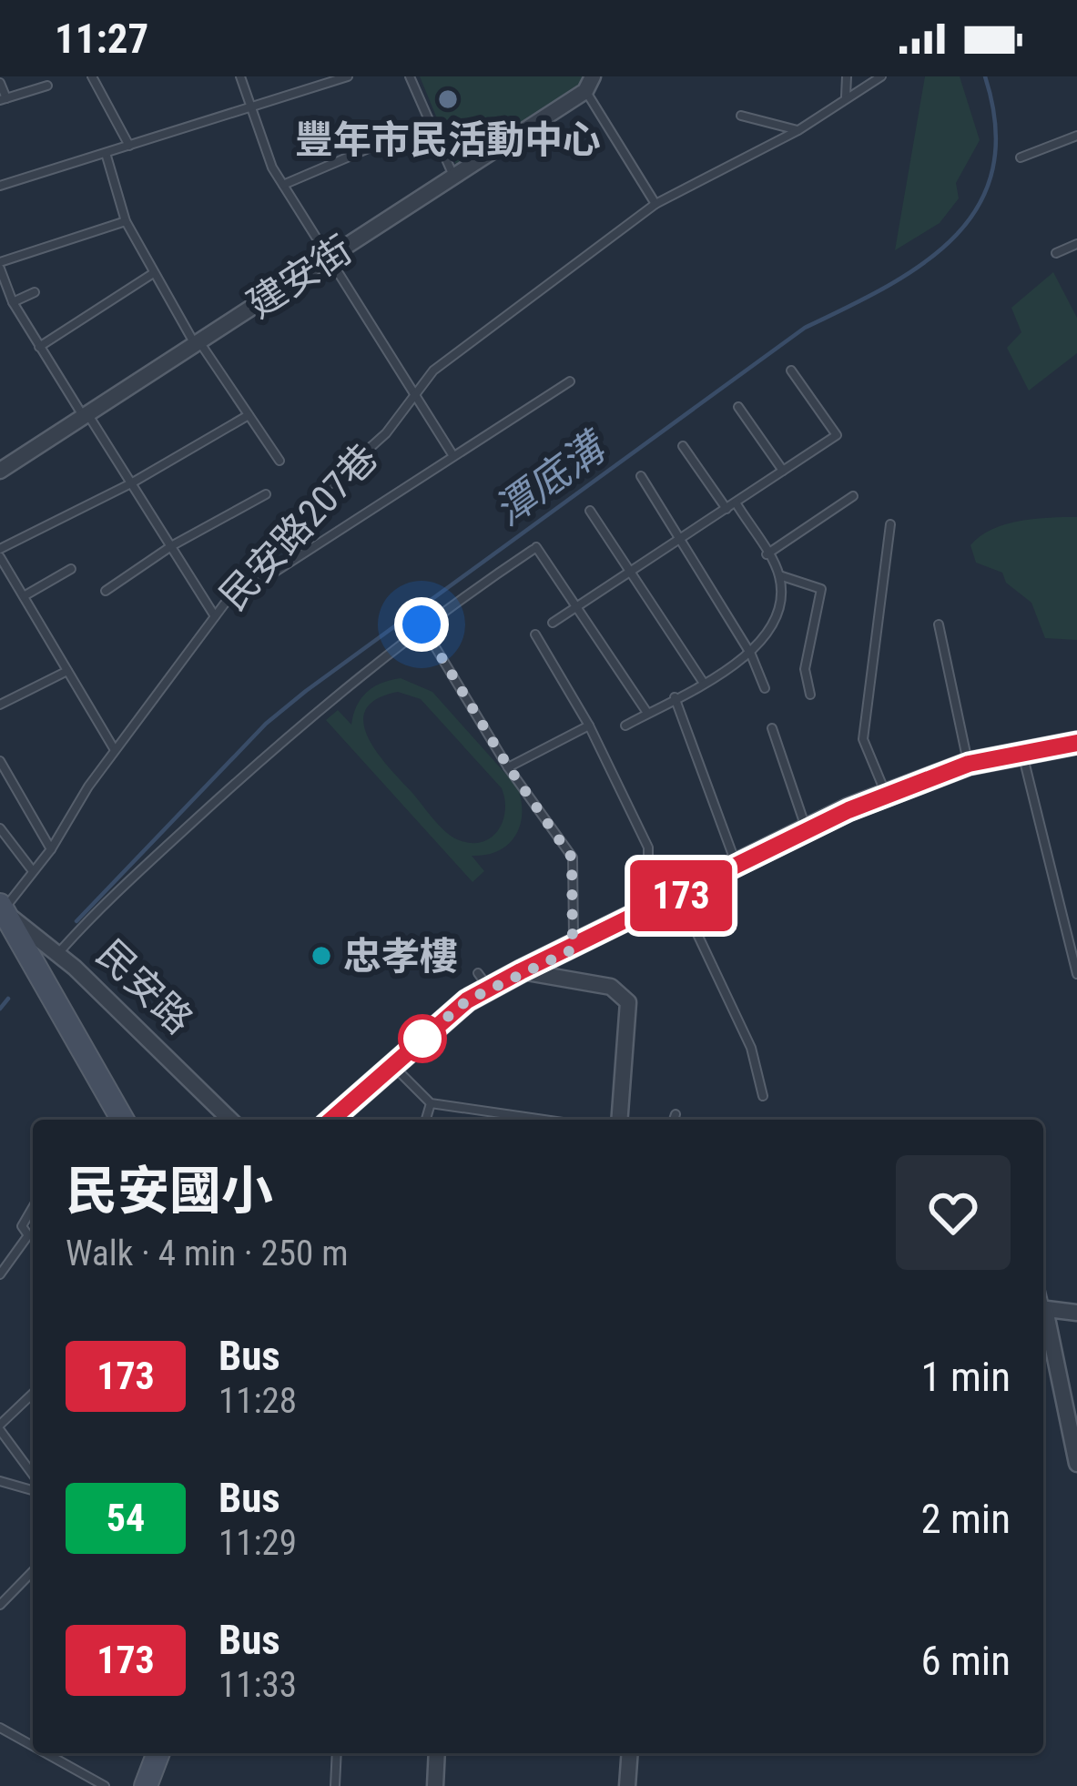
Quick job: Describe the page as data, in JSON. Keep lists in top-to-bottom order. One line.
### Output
{"streets":{"street":["建安街","民安路"],"lane":["民安路207巷"]},"crossings":[["民安路207巷","民安路"]],"water":["潭底溝"],"places":["豐年市民活動中心","忠孝樓"],"lines":["bus line 173"],"page":{"status":"11:27","on_map":"173","heading":["民安國小","Walk · 4 min · 250 m"],"list":[{"mark":"173","name":"Bus","note":"11:28","value":"1 min"},{"mark":"54","name":"Bus","note":"11:29","value":"2 min"},{"mark":"173","name":"Bus","note":"11:33","value":"6 min"}]}}
